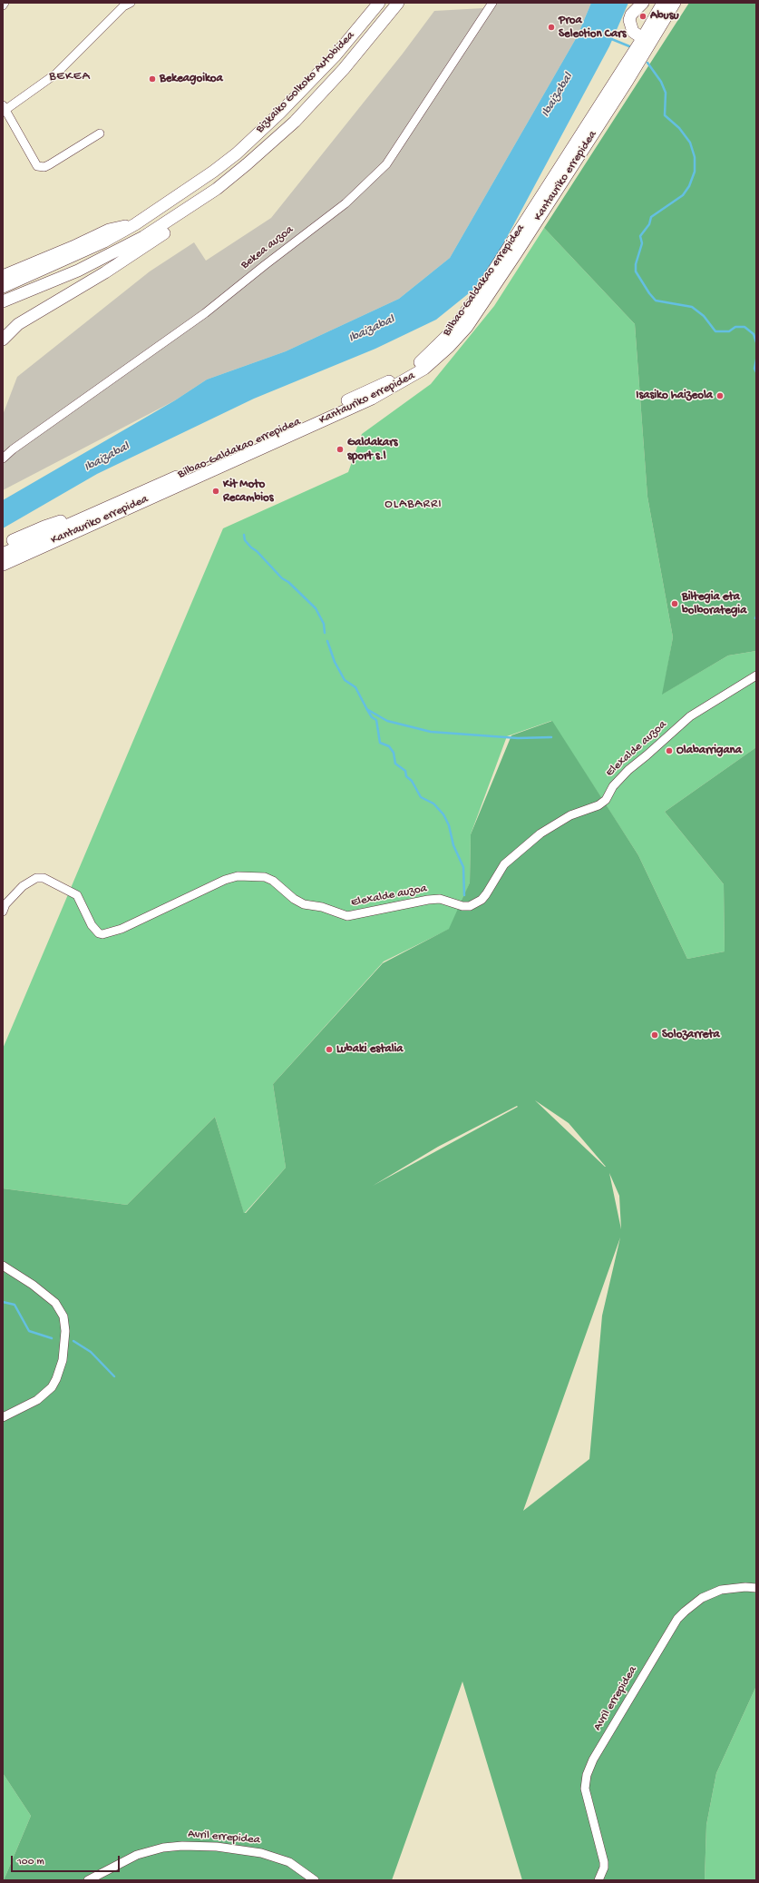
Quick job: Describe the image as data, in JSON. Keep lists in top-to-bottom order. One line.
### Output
{"streets":{"highway":["Bizkaiko Golkoko Autobidea","Kantauriko errepidea","Bilbao-Galdakao errepidea"],"street":["Bekea auzoa","Elexalde auzoa","Avril errepidea"]},"crossings":[["Kantauriko errepidea","Bilbao-Galdakao errepidea"]],"districts":["BEKEA","OLABARRI"],"water":["Ibaizabal"],"places":["Abusu","Proa Selection Cars","Bekeagoikoa","Isasiko haizeola","Galdakars sport s.l","Kit Moto Recambios","Biltegia eta bolborategia","Olabarrigana","Solozarreta","Lubaki estalia"],"scale_bar":"100 m"}
